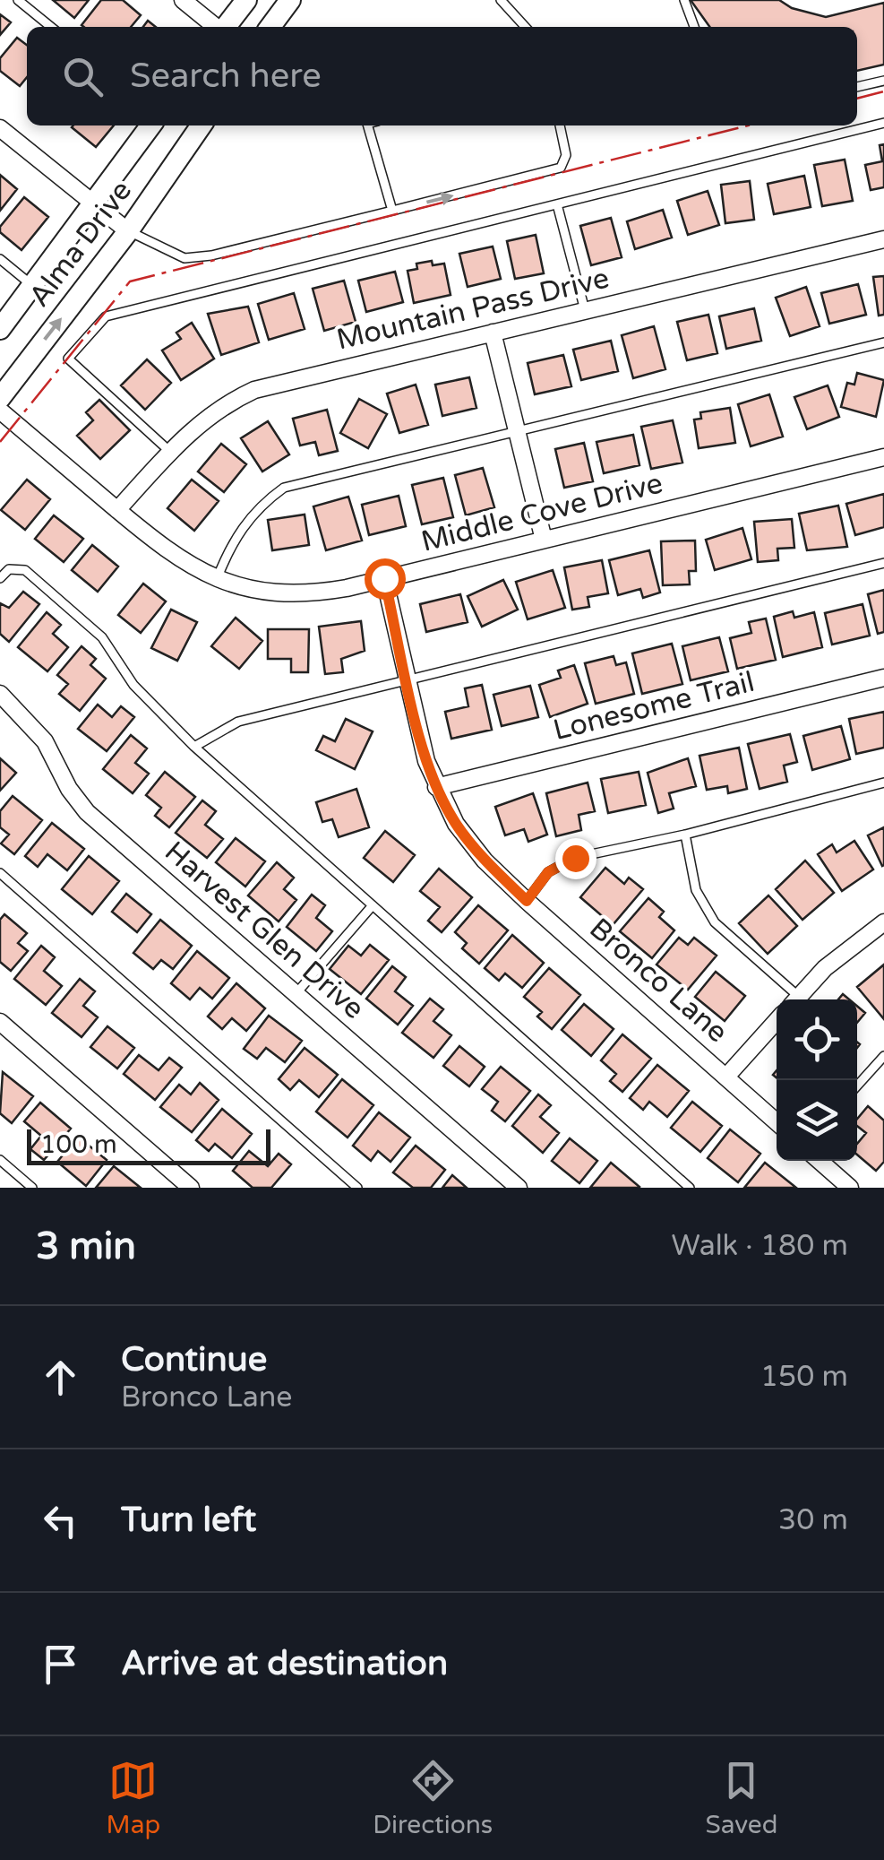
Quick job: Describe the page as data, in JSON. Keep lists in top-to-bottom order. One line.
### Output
{"streets":{"main road":["Alma Drive"],"street":["Mountain Pass Drive","Middle Cove Drive","Lonesome Trail","Harvest Glen Drive","Bronco Lane"]},"crossings":[["Mountain Pass Drive","Middle Cove Drive"],["Middle Cove Drive","Bronco Lane"],["Lonesome Trail","Bronco Lane"]],"scale_bar":"100 m","page":{"search":"Search here","scale":"100 m","heading":["3 min","Walk · 180 m"],"list":[["Continue","Bronco Lane","150 m"],["Turn left","30 m"],"Arrive at destination"],"nav":["Map","Directions","Saved"]}}
